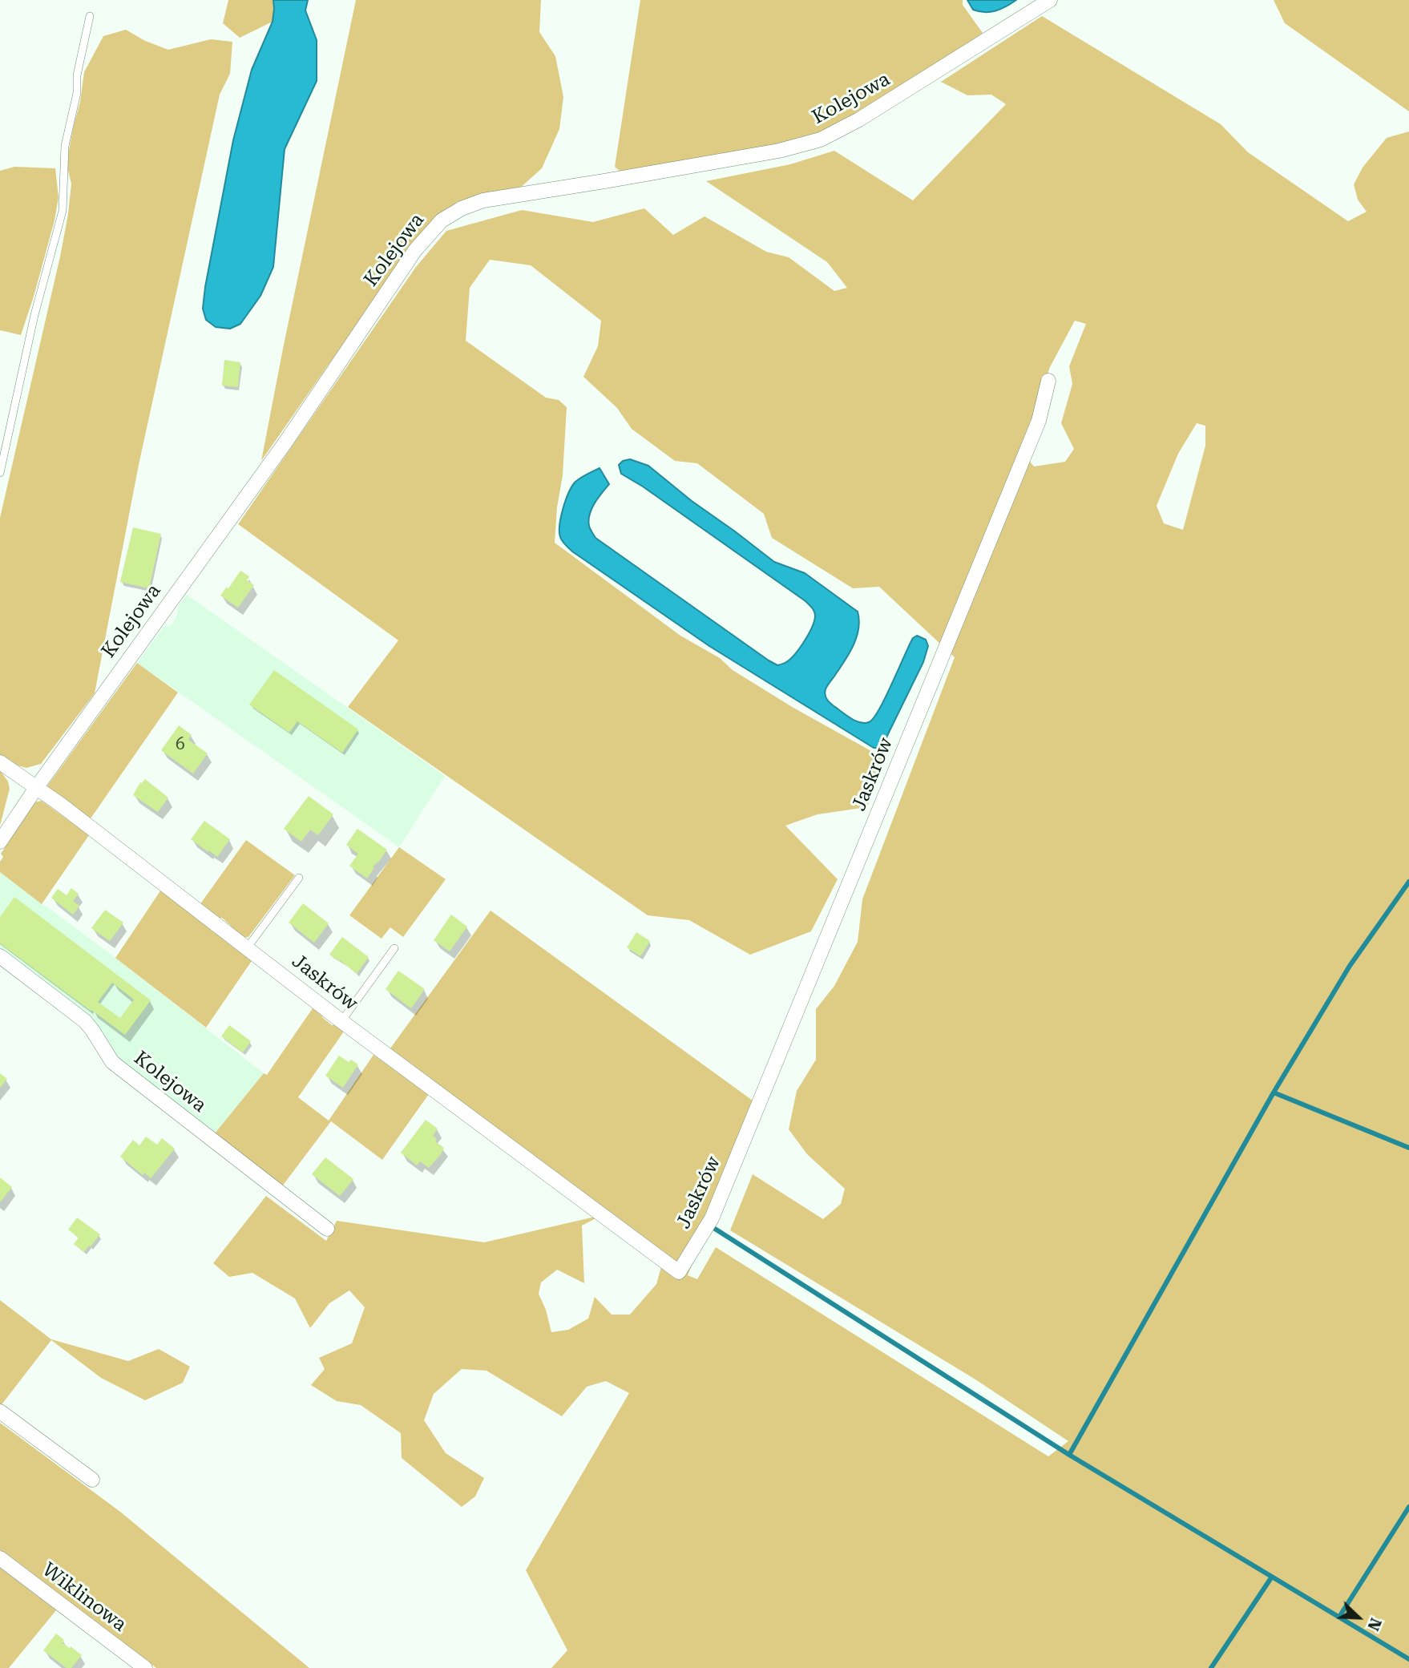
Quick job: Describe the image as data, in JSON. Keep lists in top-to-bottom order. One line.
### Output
{"streets":{"street":["Kolejowa","Jaskrów","Wiklinowa"]},"crossings":[["Kolejowa","Jaskrów"]],"house_numbers":["6"],"north":"bottom right"}
